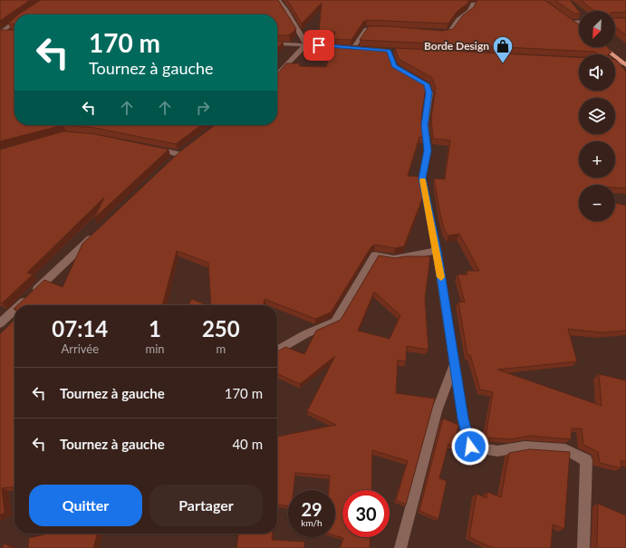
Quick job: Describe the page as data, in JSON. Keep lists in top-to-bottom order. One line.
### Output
{"places":{"shop":["Borde Design"]},"north":"bottom left","page":{"map_buttons":["+","−"],"turn":["170 m","Tournez à gauche"],"eta":["07:14","Arrivée","1","min","250","m"],"list":[{"name":"Tournez à gauche","value":"170 m"},{"name":"Tournez à gauche","value":"40 m"}],"buttons":["Quitter","Partager"],"speed":"29 km/h","limit":"30"}}
